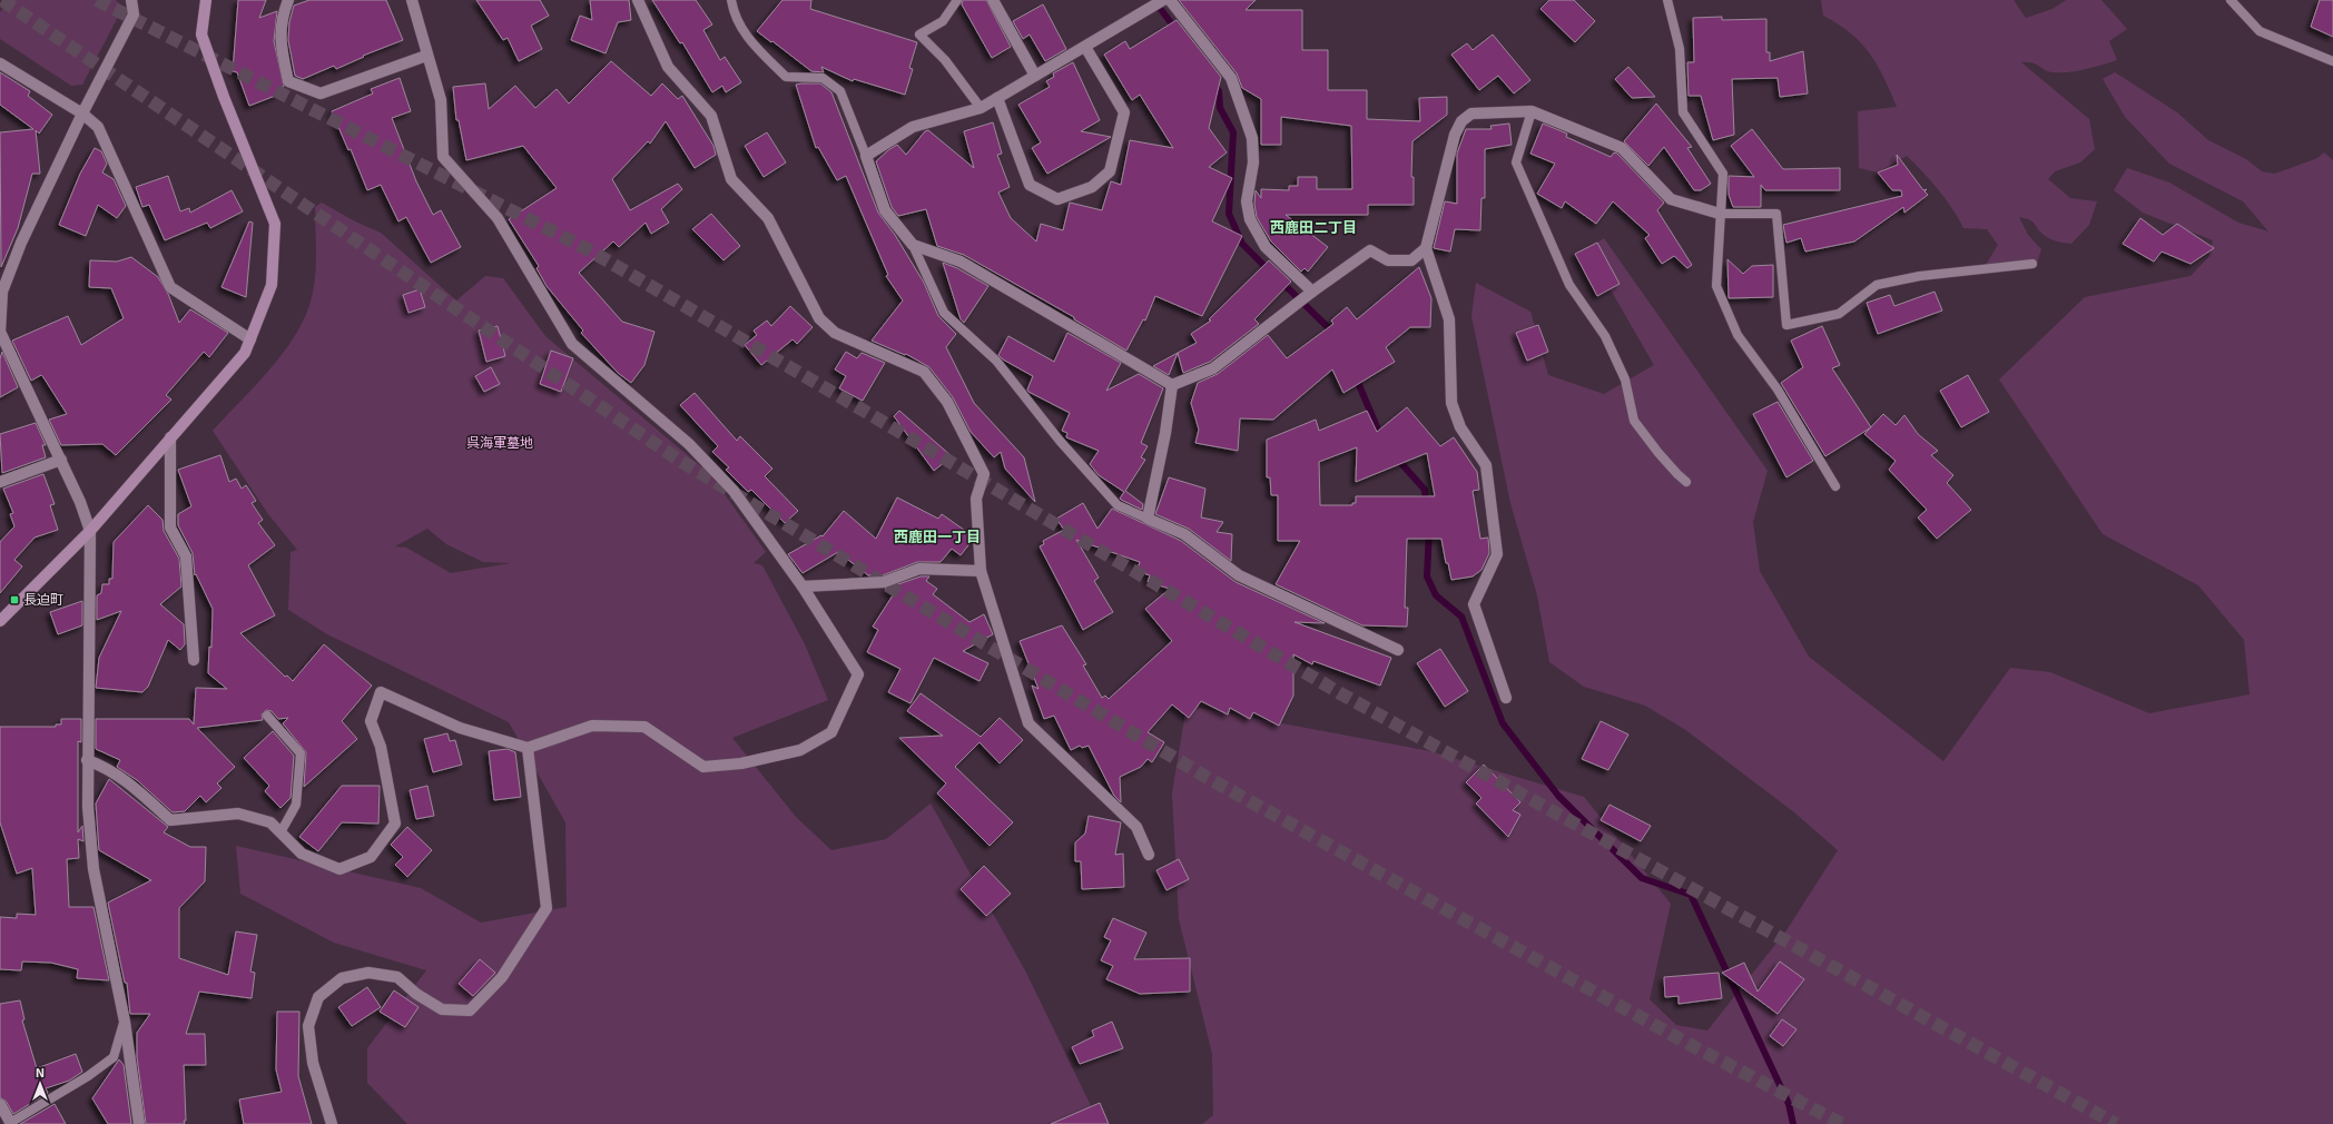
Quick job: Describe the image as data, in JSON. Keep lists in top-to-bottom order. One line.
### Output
{"districts":["西鹿田二丁目","西鹿田一丁目"],"parks":["呉海軍墓地"],"places":{"transit":["長迫町"]},"north":"top"}
